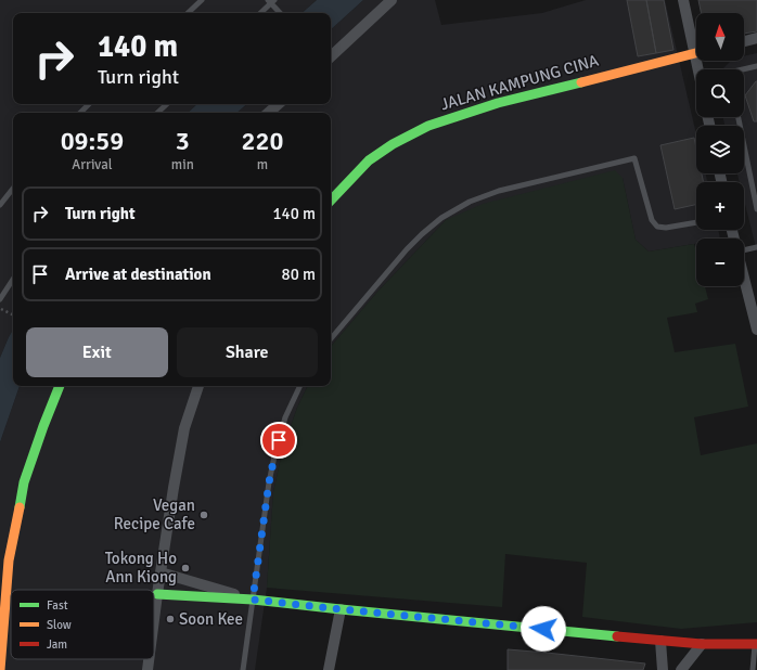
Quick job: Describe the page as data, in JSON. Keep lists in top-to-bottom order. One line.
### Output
{"streets":{"street":["JALAN KAMPUNG CINA"]},"places":["Vegan Recipe Cafe","Tokong Ho Ann Kiong","Soon Kee"],"legend":["Fast","Slow","Jam"],"north":"top","page":{"map_buttons":["+","−"],"turn":["140 m","Turn right"],"eta":["09:59","Arrival","3","min","220","m"],"list":[{"name":"Turn right","value":"140 m"},{"name":"Arrive at destination","value":"80 m"}],"buttons":["Exit","Share"]}}
